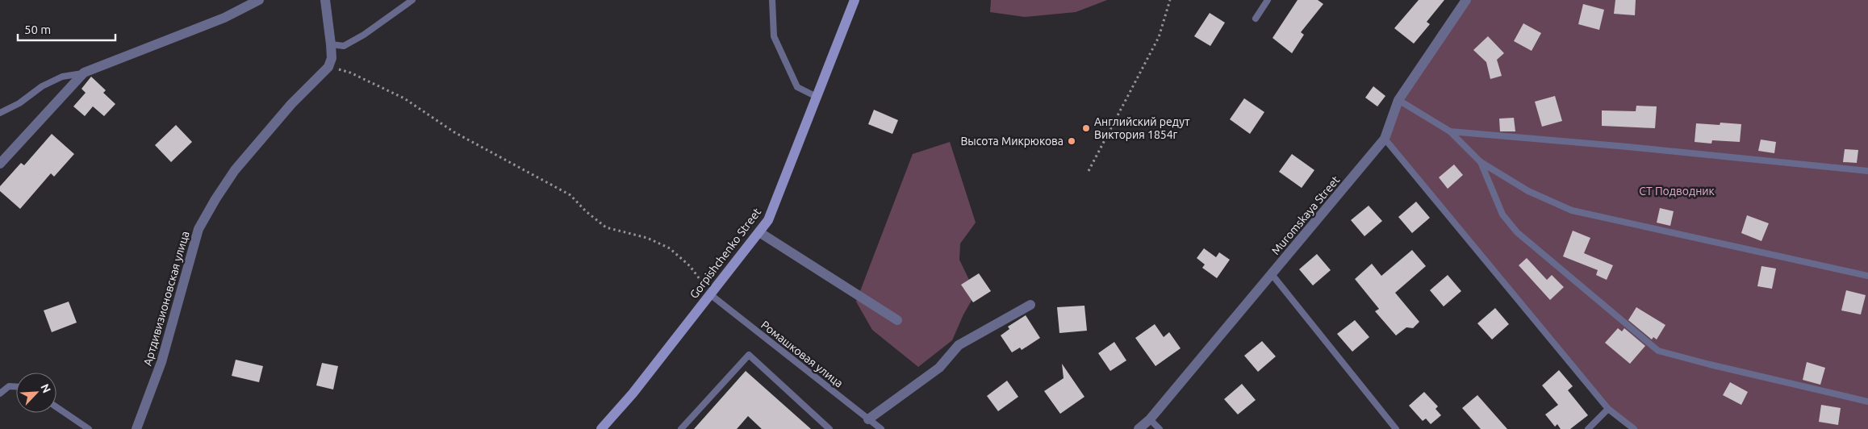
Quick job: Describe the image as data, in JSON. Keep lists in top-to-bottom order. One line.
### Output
{"streets":{"main road":["Gorpishchenko Street"],"street":["Muromskaya Street","Артдивизионовская улица"],"lane":["Ромашковая улица"]},"crossings":[["Gorpishchenko Street","Ромашковая улица"]],"parks":["СТ Подводник"],"places":["Английский редут Виктория 1854г","Высота Микрюкова"],"scale_bar":"50 m","north":"top right"}
